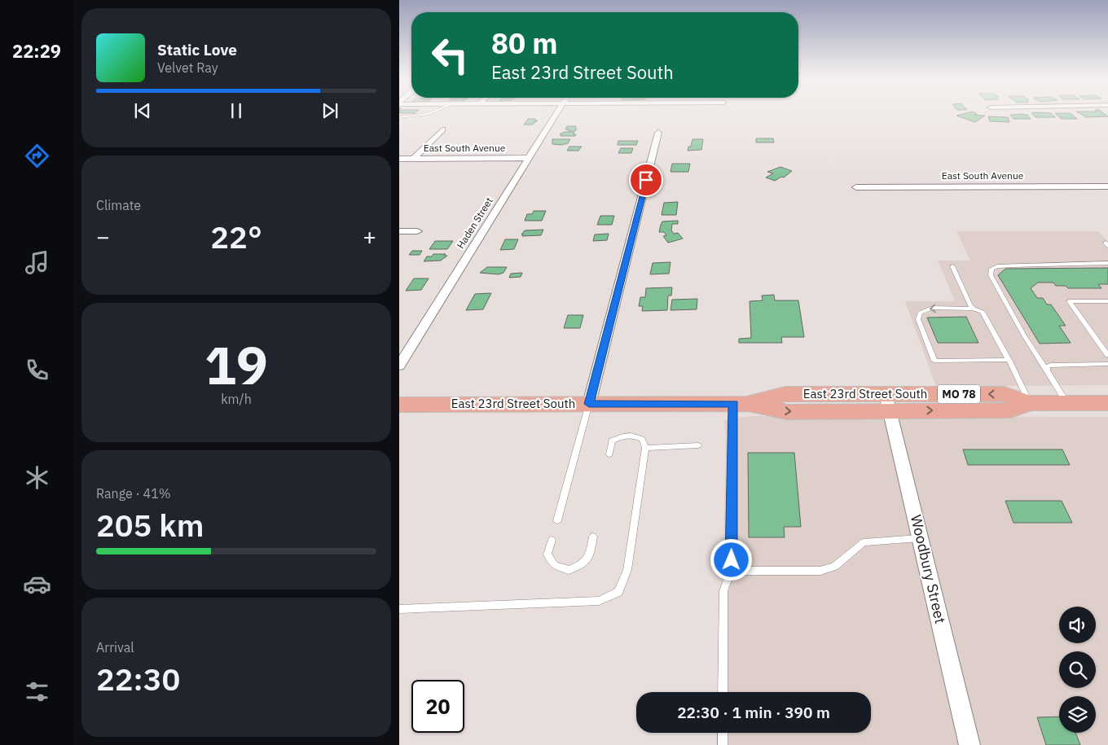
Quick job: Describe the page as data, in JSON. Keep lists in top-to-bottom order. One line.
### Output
{"streets":{"main road":["East 23rd Street South","MO 78"],"street":["East South Avenue","Haden Street","Woodbury Street"]},"crossings":[["East South Avenue","Haden Street"],["East 23rd Street South","Woodbury Street"]],"page":{"tabs":"22:29","turn":["80 m","East 23rd Street South"],"song":["Static Love","Velvet Ray"],"tile":["Climate",["19","km/h"],["Range · 41%","205 km"],["Arrival","22:30"]],"heat":["−","22°","+"],"limit":"20","trip":"22:30 · 1 min · 390 m"}}
